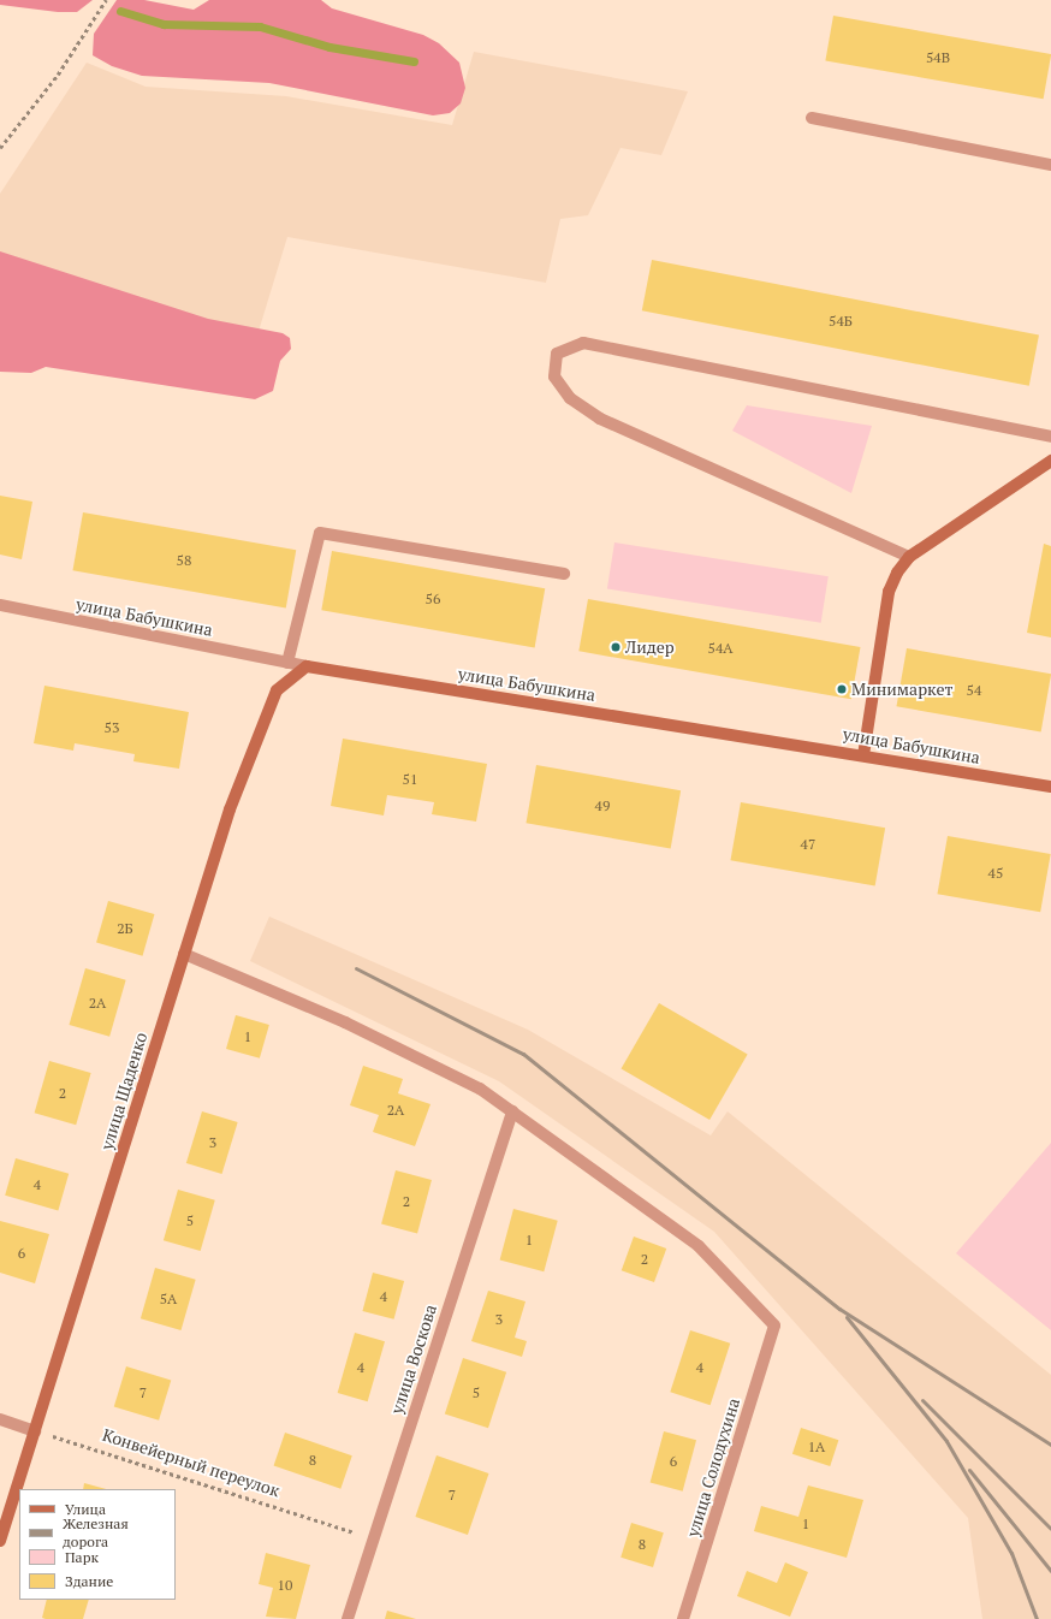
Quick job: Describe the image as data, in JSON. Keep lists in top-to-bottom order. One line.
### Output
{"streets":{"street":["улица Бабушкина","улица Щаденко","улица Воскова","улица Солодухина"],"path":["Конвейерный переулок"]},"crossings":[["улица Бабушкина","улица Щаденко"],["улица Щаденко","Конвейерный переулок"],["улица Воскова","Конвейерный переулок"],["улица Воскова","улица Солодухина"]],"places":["Лидер","Минимаркет"],"house_numbers":["54В","54Б","58","56","54А","54","53","51","49","47","45","2Б","2А","1","2","2А","3","4","2","5","1","6","2","4","5А","3","4","4","7","5","1А","8","6","7","1","8","10"],"legend":["Улица","Железная дорога","Парк","Здание"]}
